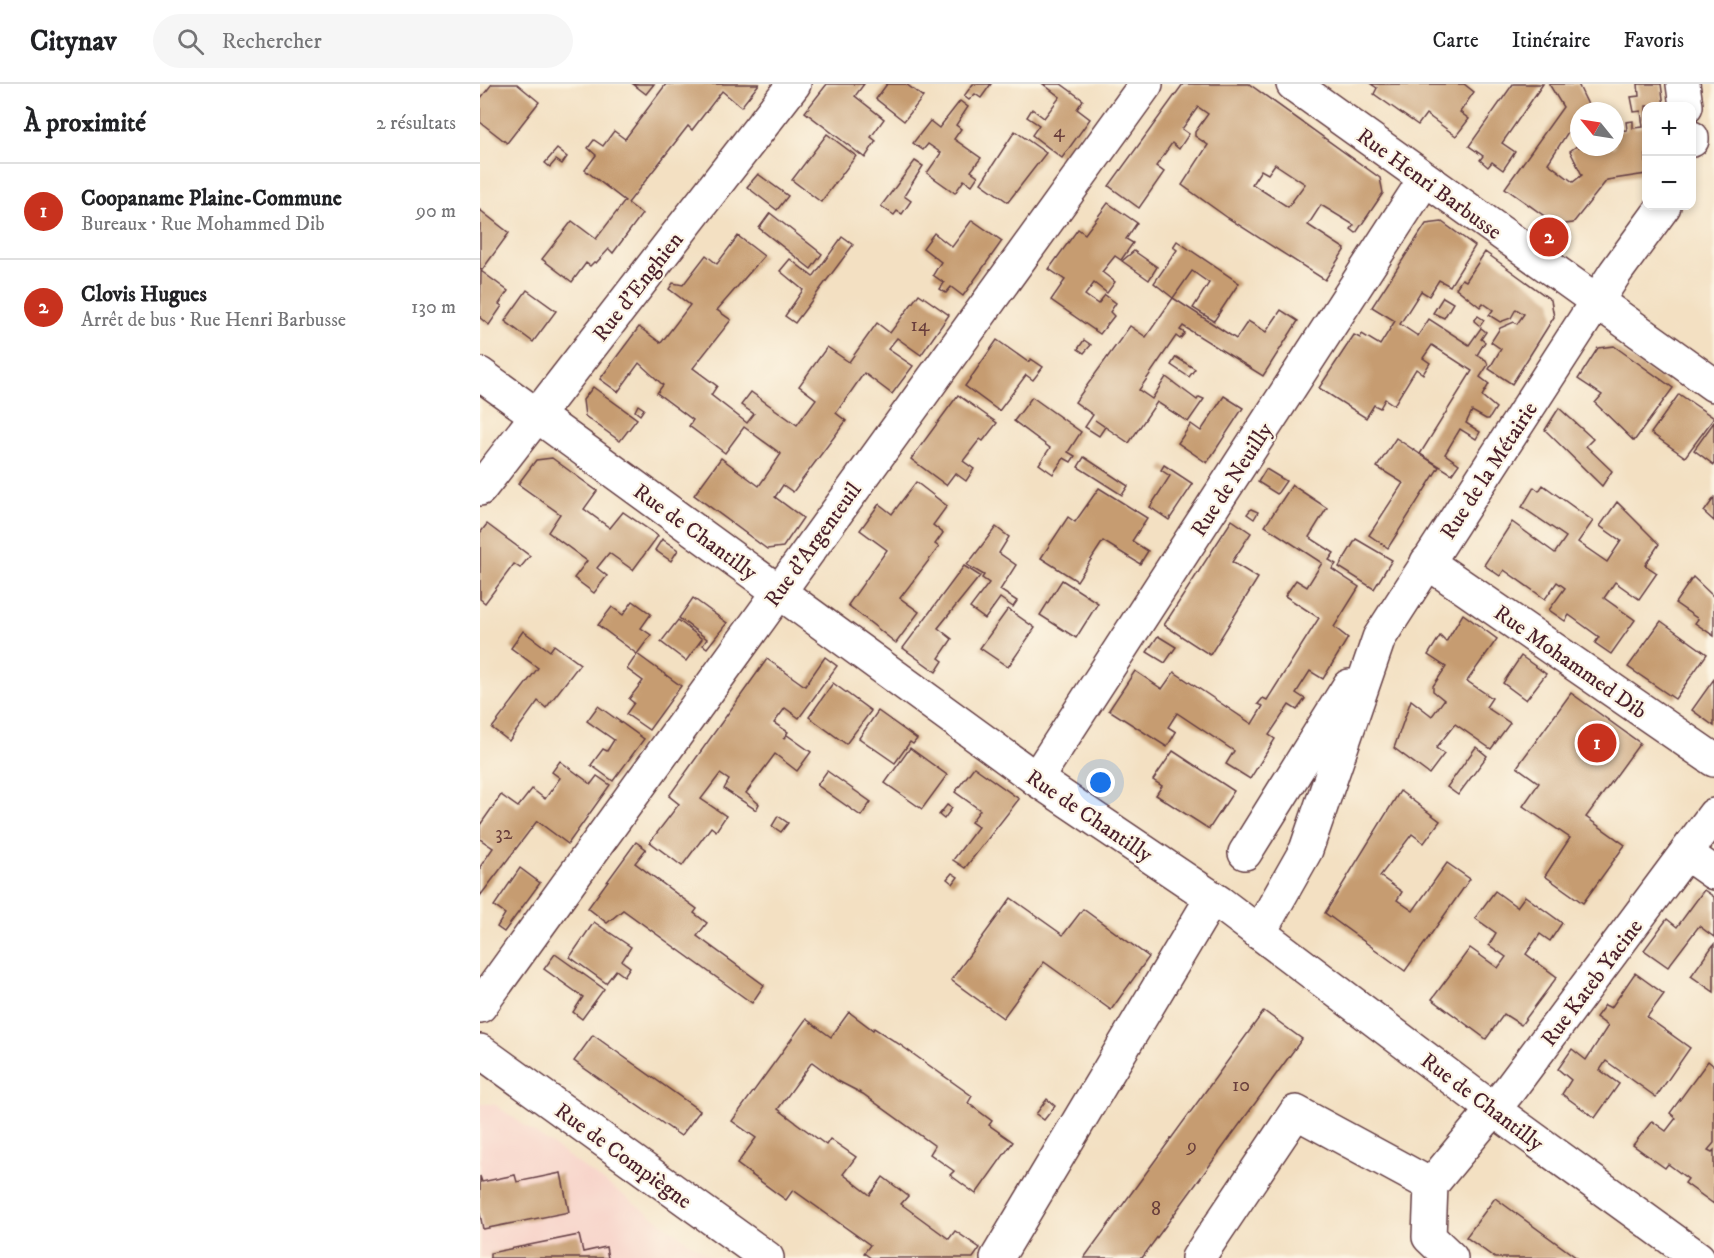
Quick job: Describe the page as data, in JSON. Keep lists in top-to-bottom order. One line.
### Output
{"streets":{"street":["Rue Henri Barbusse","Rue d'Enghien","Rue de la Métairie","Rue de Neuilly","Rue de Chantilly","Rue d'Argenteuil","Rue Mohammed Dib","Rue Kateb Yacine","Rue de Compiègne"]},"crossings":[["Rue Henri Barbusse","Rue de la Métairie"],["Rue Henri Barbusse","Rue de Neuilly"],["Rue d'Enghien","Rue de Chantilly"],["Rue de la Métairie","Rue de Chantilly"],["Rue de la Métairie","Rue Mohammed Dib"],["Rue de Neuilly","Rue de Chantilly"],["Rue de Chantilly","Rue d'Argenteuil"],["Rue de Chantilly","Rue Kateb Yacine"]],"house_numbers":["4","14","32","10","9","8"],"north":"top left","page":{"header":"Citynav","search":"Rechercher","nav":["Carte","Itinéraire","Favoris"],"heading":["À proximité","2 résultats"],"map_buttons":["+","−"],"list":[{"mark":"1","name":"Coopaname Plaine-Commune","note":"Bureaux · Rue Mohammed Dib","value":"90 m"},{"mark":"2","name":"Clovis Hugues","note":"Arrêt de bus · Rue Henri Barbusse","value":"130 m"}],"pins":["2","1"]}}
